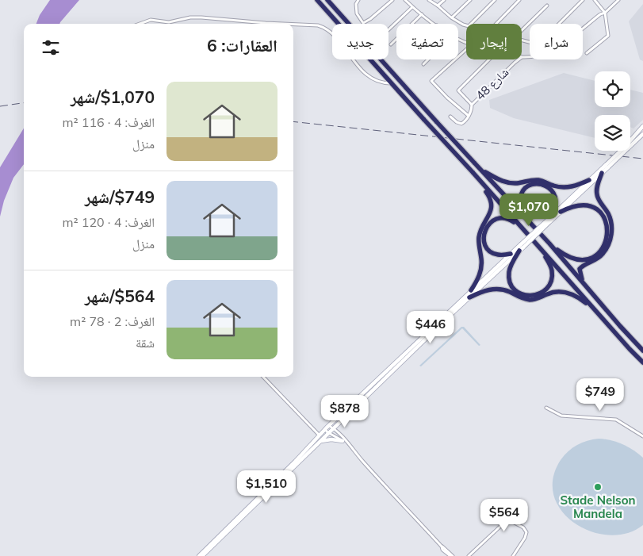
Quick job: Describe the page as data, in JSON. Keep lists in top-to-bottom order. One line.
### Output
{"streets":{"street":["شارع 48"]},"places":["Stade Nelson Mandela"],"page":{"chip":["شراء","إيجار","تصفية","جديد"],"heading":"العقارات: 6","list":[{"name":"$1,070/شهر","note":"الغرف: 4 · 116 m² · منزل"},{"name":"$749/شهر","note":"الغرف: 4 · 120 m² · منزل"},{"name":"$564/شهر","note":"الغرف: 2 · 78 m² · شقة"}],"price":["$1,070","$446","$749","$878","$1,510","$564"]}}
